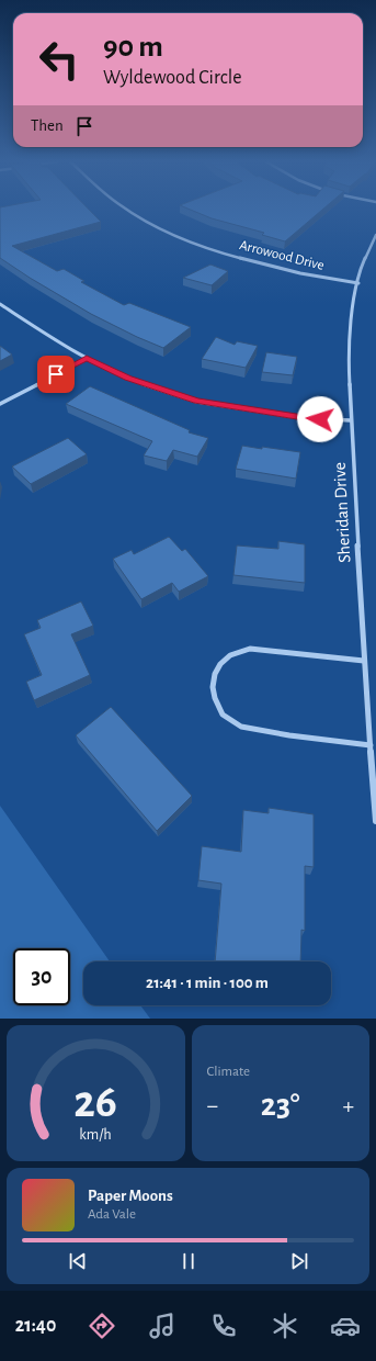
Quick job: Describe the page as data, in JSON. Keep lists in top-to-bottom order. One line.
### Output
{"streets":{"street":["Arrowood Drive","Sheridan Drive"]},"crossings":[["Arrowood Drive","Sheridan Drive"]],"page":{"turn":["90 m","Wyldewood Circle"],"then":"Then","limit":"30","trip":"21:41 · 1 min · 100 m","tile":"Climate","heat":["−","23°","+"],"song":["Paper Moons","Ada Vale"],"tabs":"21:40","gauge":["26","km/h"]}}
